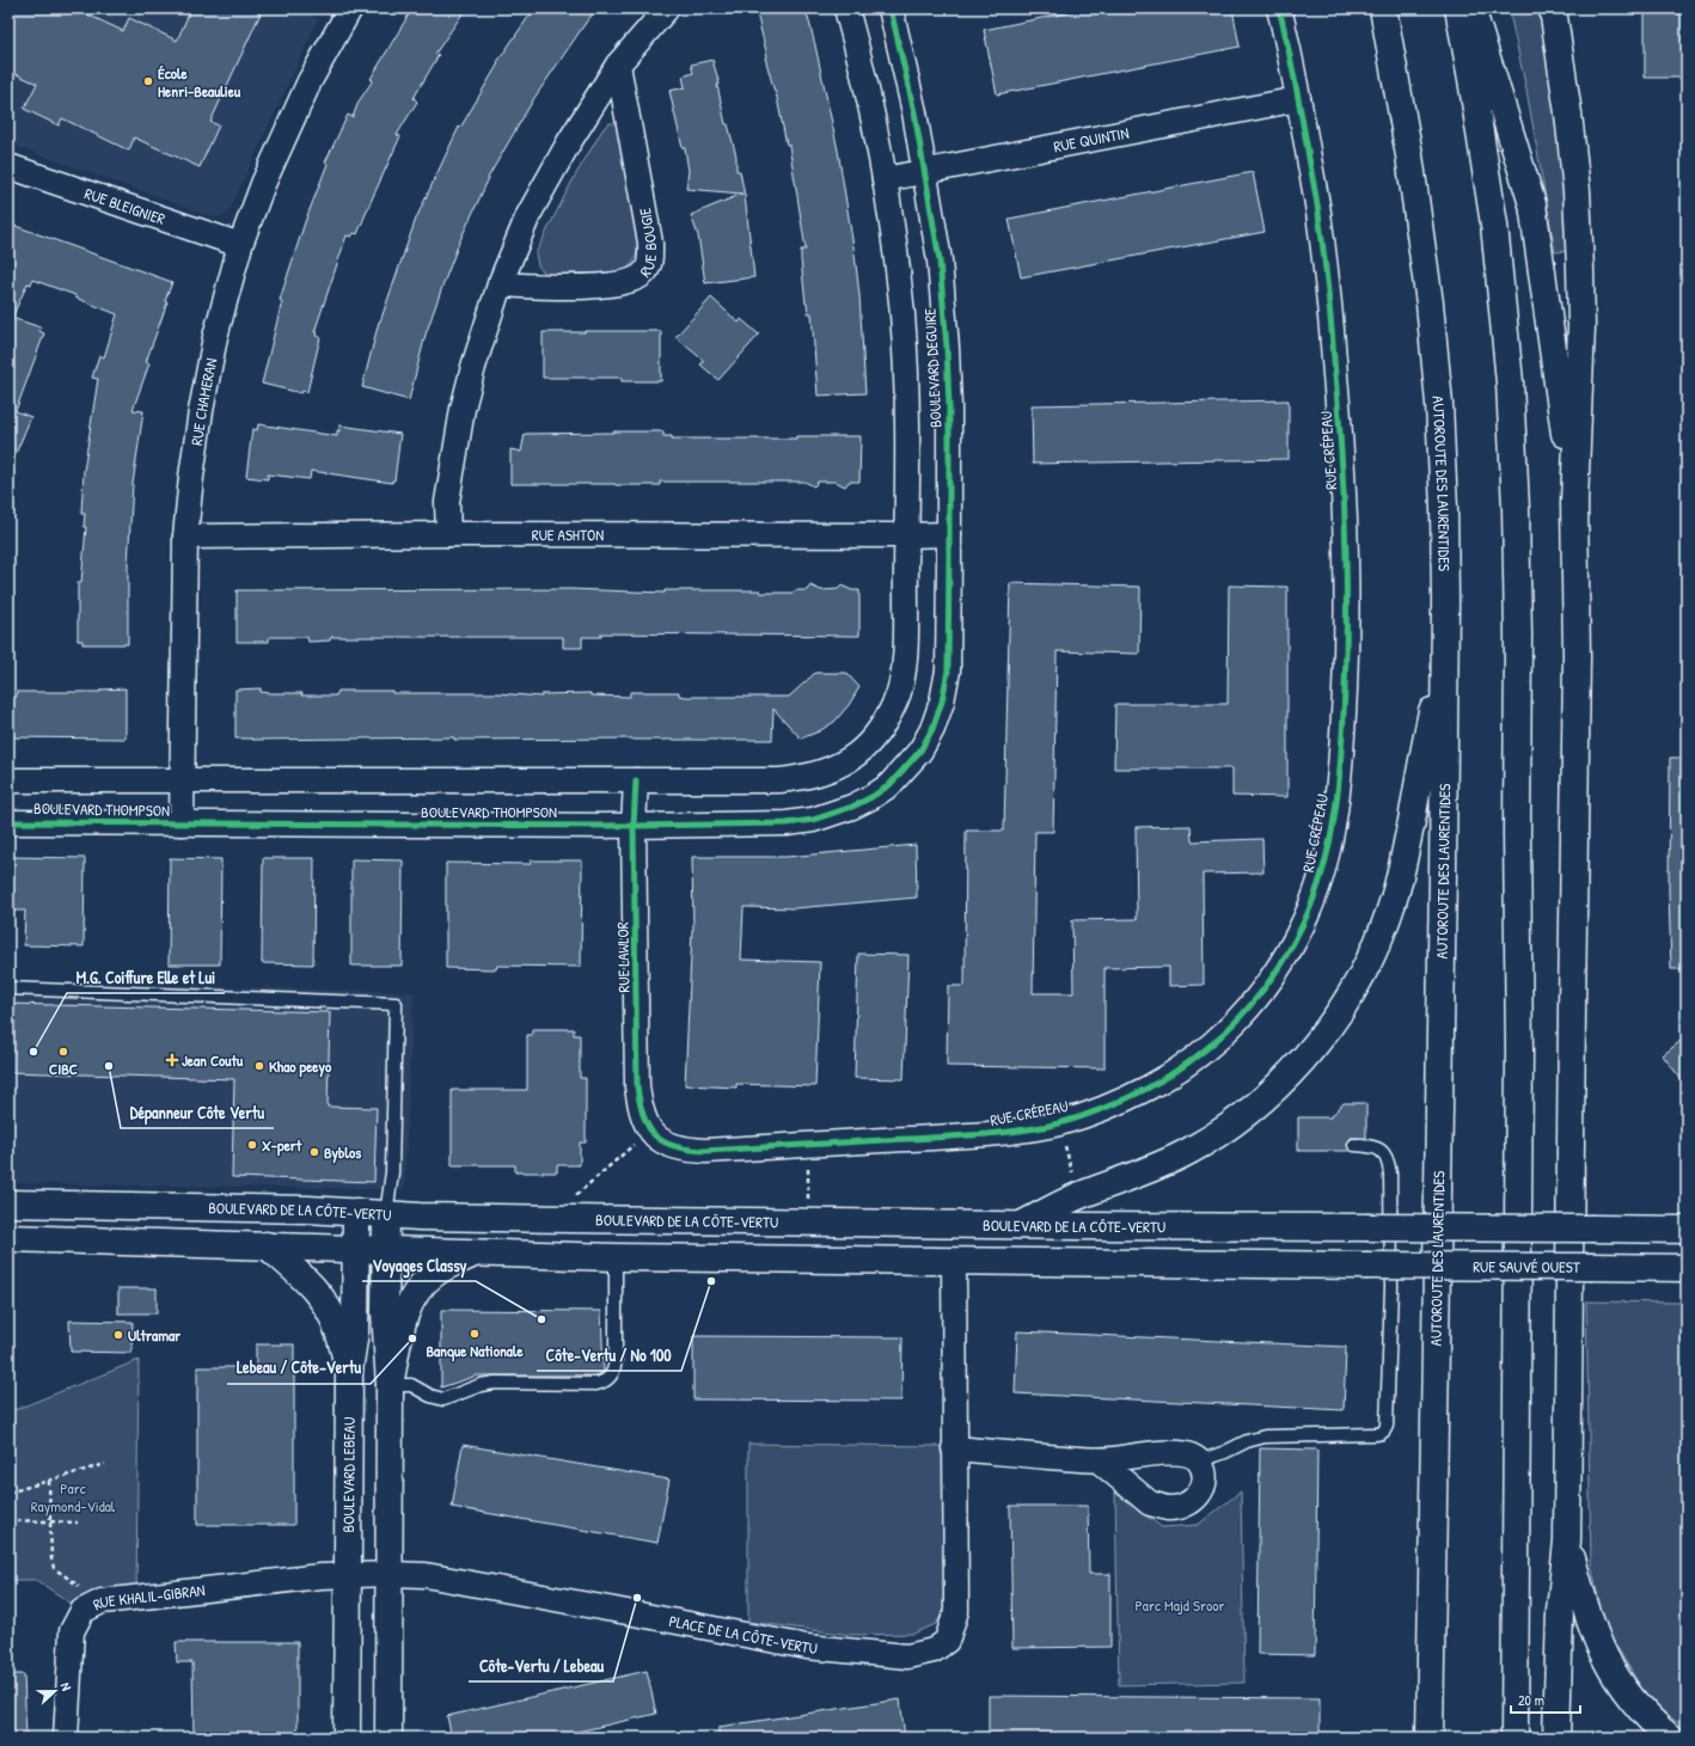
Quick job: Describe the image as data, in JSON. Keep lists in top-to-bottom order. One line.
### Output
{"streets":{"main road":["AUTOROUTE DES LAURENTIDES","BOULEVARD DE LA CÔTE-VERTU","RUE SAUVÉ OUEST","BOULEVARD LEBEAU"],"street":["RUE QUINTIN","RUE BLEIGNIER","RUE BOUGIE","BOULEVARD DEGUIRE","RUE CHAMERAN","RUE CRÉPEAU","RUE ASHTON","BOULEVARD THOMPSON","RUE LAWLOR","RUE KHALIL-GIBRAN","PLACE DE LA CÔTE-VERTU"]},"crossings":[["RUE QUINTIN","BOULEVARD DEGUIRE"],["RUE QUINTIN","RUE CRÉPEAU"],["RUE BLEIGNIER","RUE CHAMERAN"],["BOULEVARD DEGUIRE","RUE ASHTON"],["BOULEVARD DEGUIRE","BOULEVARD THOMPSON"],["RUE CHAMERAN","RUE ASHTON"],["RUE CHAMERAN","BOULEVARD THOMPSON"],["RUE CRÉPEAU","RUE LAWLOR"],["BOULEVARD THOMPSON","RUE LAWLOR"],["BOULEVARD DE LA CÔTE-VERTU","BOULEVARD LEBEAU"],["RUE SAUVÉ OUEST","PLACE DE LA CÔTE-VERTU"],["BOULEVARD LEBEAU","RUE KHALIL-GIBRAN"],["BOULEVARD LEBEAU","PLACE DE LA CÔTE-VERTU"],["RUE KHALIL-GIBRAN","PLACE DE LA CÔTE-VERTU"]],"parks":["Parc Raymond-Vidal","Parc Majd Sroor"],"places":{"other":["École Henri-Beaulieu","M.G. Coiffure Elle et Lui","CIBC","Dépanneur Côte Vertu","Khao peeyo","X-pert","Byblos","Côte-Vertu / No 100","Voyages Classy","Banque Nationale","Ultramar","Lebeau / Côte-Vertu","Côte-Vertu / Lebeau"],"health":["Jean Coutu"]},"scale_bar":"20 m","north":"right"}
